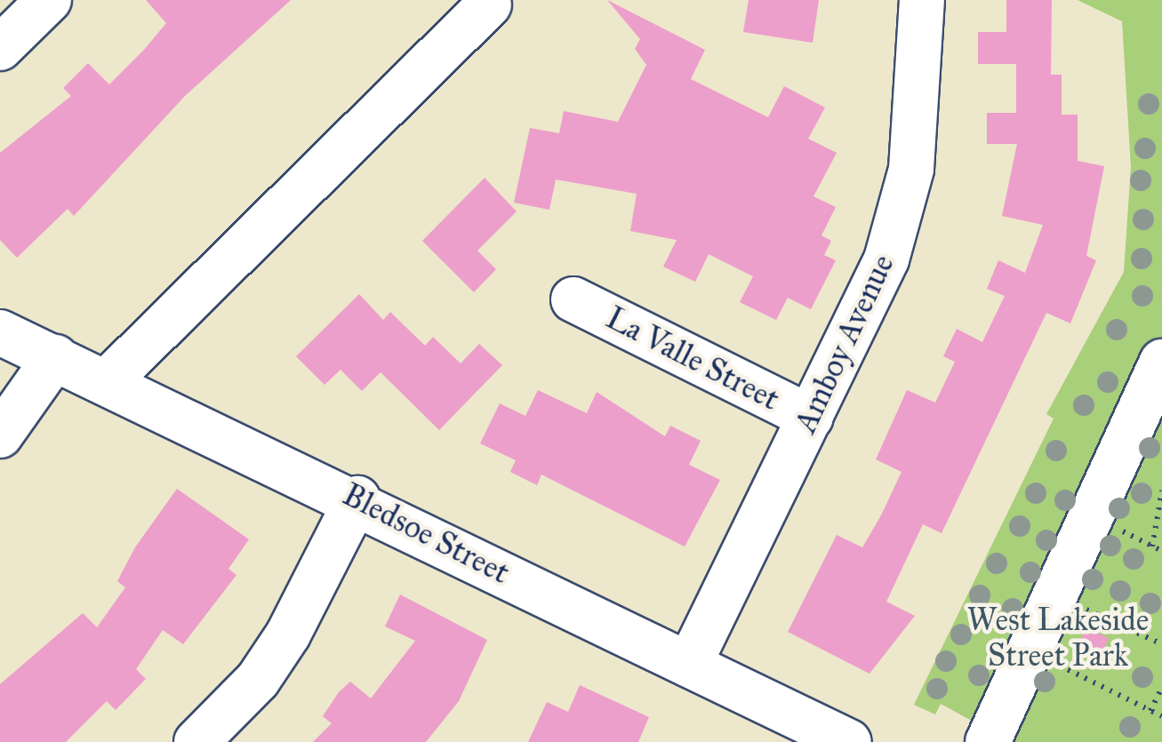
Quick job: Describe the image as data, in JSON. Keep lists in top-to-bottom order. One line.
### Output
{"streets":{"street":["Amboy Avenue","La Valle Street","Bledsoe Street"]},"crossings":[["Amboy Avenue","La Valle Street"],["Amboy Avenue","Bledsoe Street"]],"parks":["West Lakeside Street Park"]}
